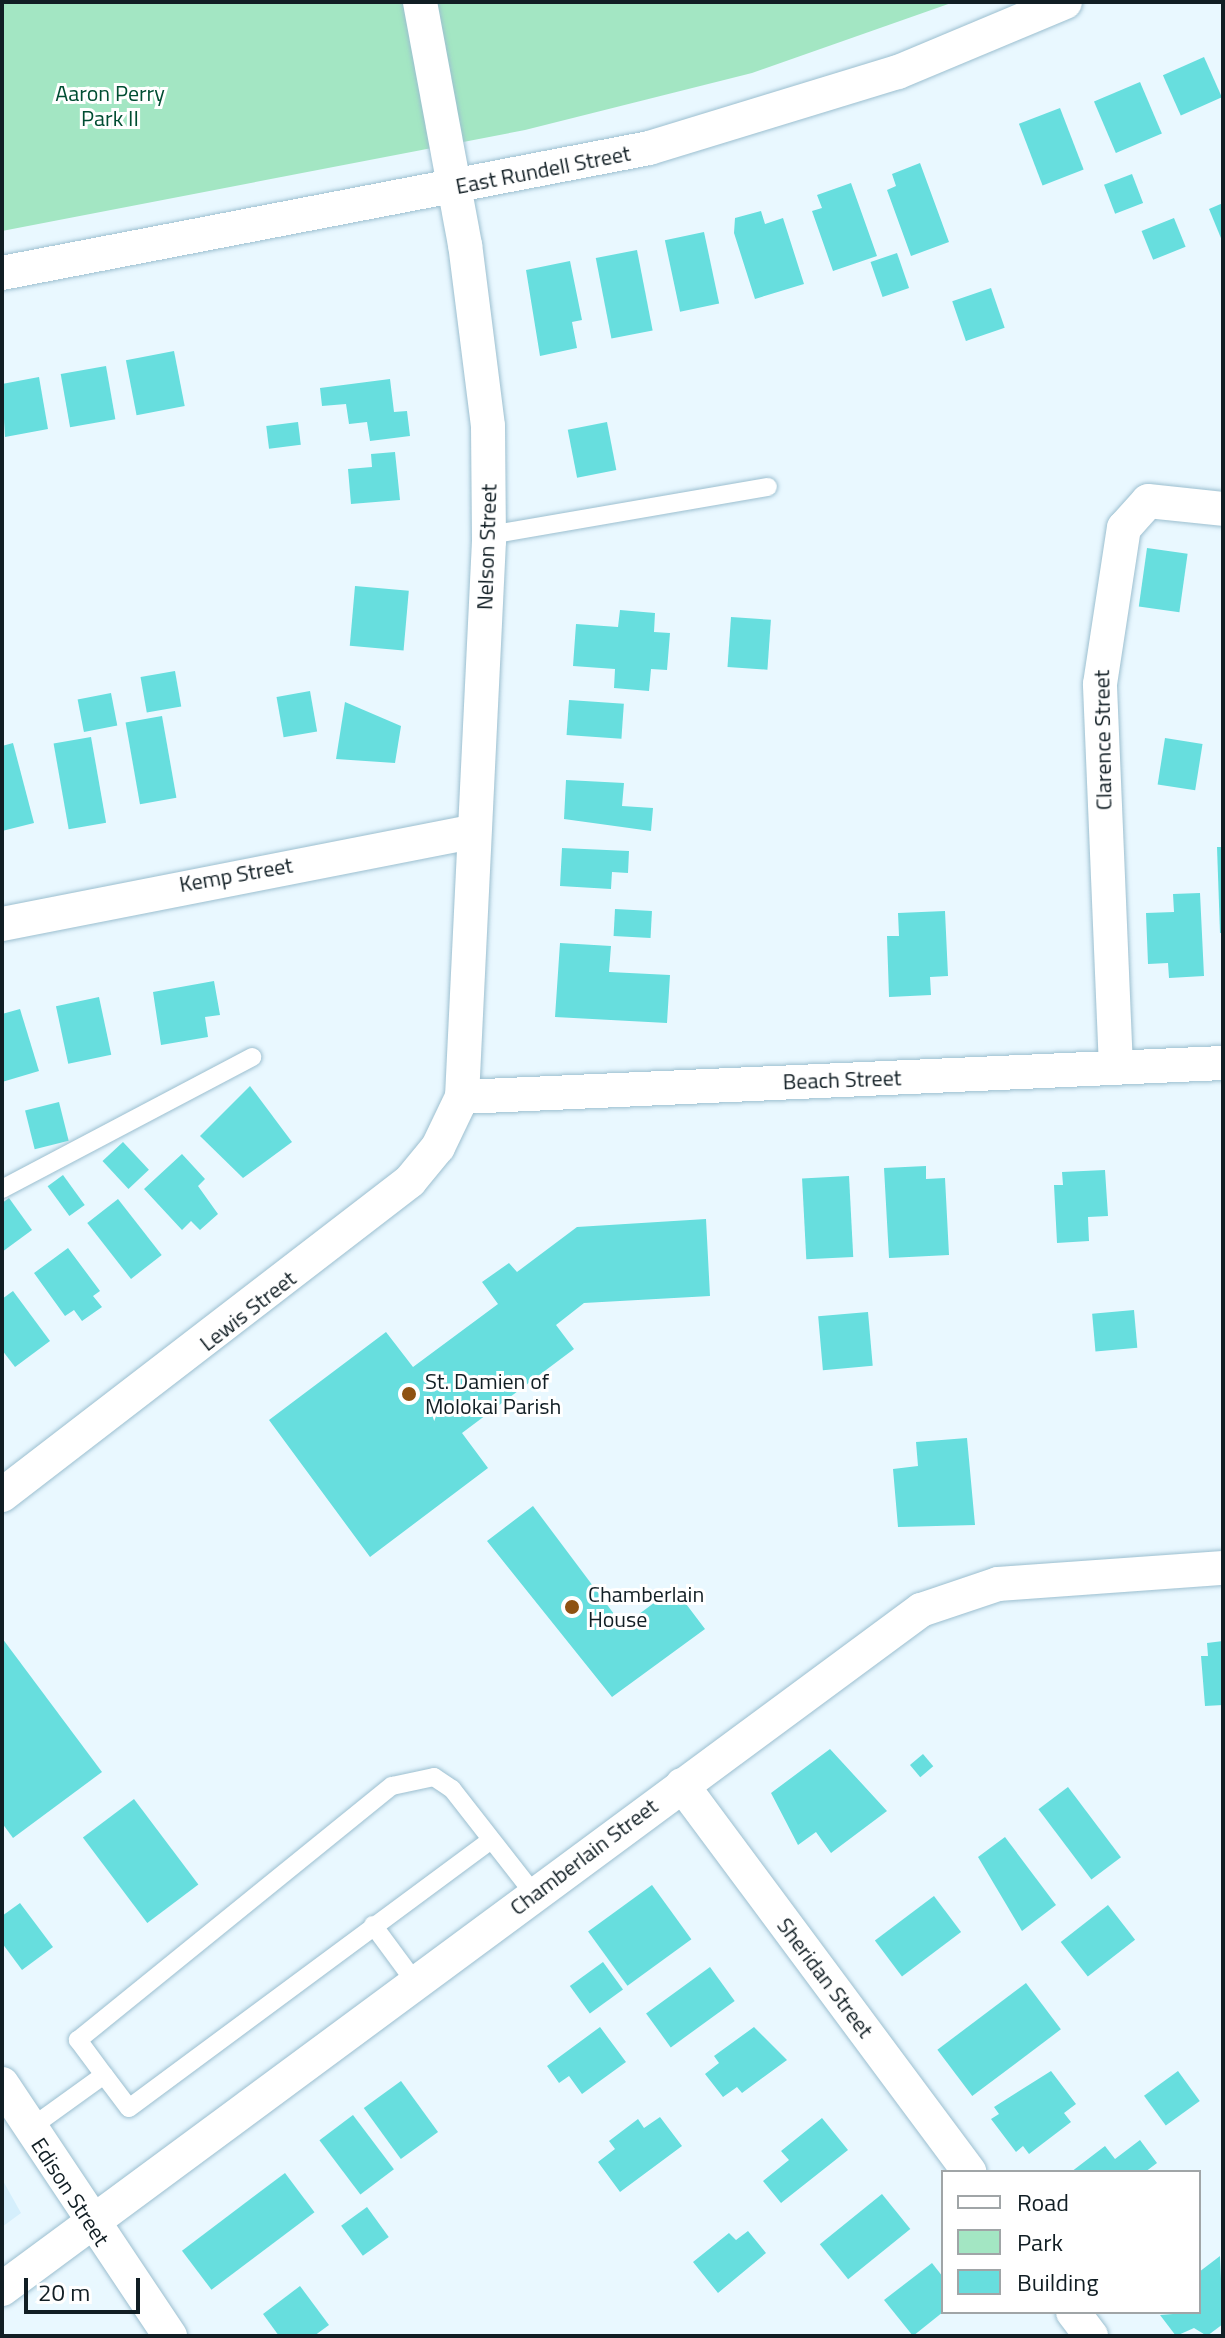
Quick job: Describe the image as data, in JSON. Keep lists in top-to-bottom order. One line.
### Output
{"streets":{"street":["East Rundell Street","Nelson Street","Clarence Street","Kemp Street","Beach Street","Lewis Street","Chamberlain Street","Sheridan Street","Edison Street"]},"crossings":[["East Rundell Street","Nelson Street"],["Nelson Street","Kemp Street"],["Nelson Street","Beach Street"],["Nelson Street","Lewis Street"],["Clarence Street","Beach Street"],["Beach Street","Lewis Street"],["Chamberlain Street","Sheridan Street"],["Chamberlain Street","Edison Street"]],"parks":["Aaron Perry Park II"],"places":["St. Damien of Molokai Parish","Chamberlain House"],"legend":["Road","Park","Building"],"scale_bar":"20 m"}
